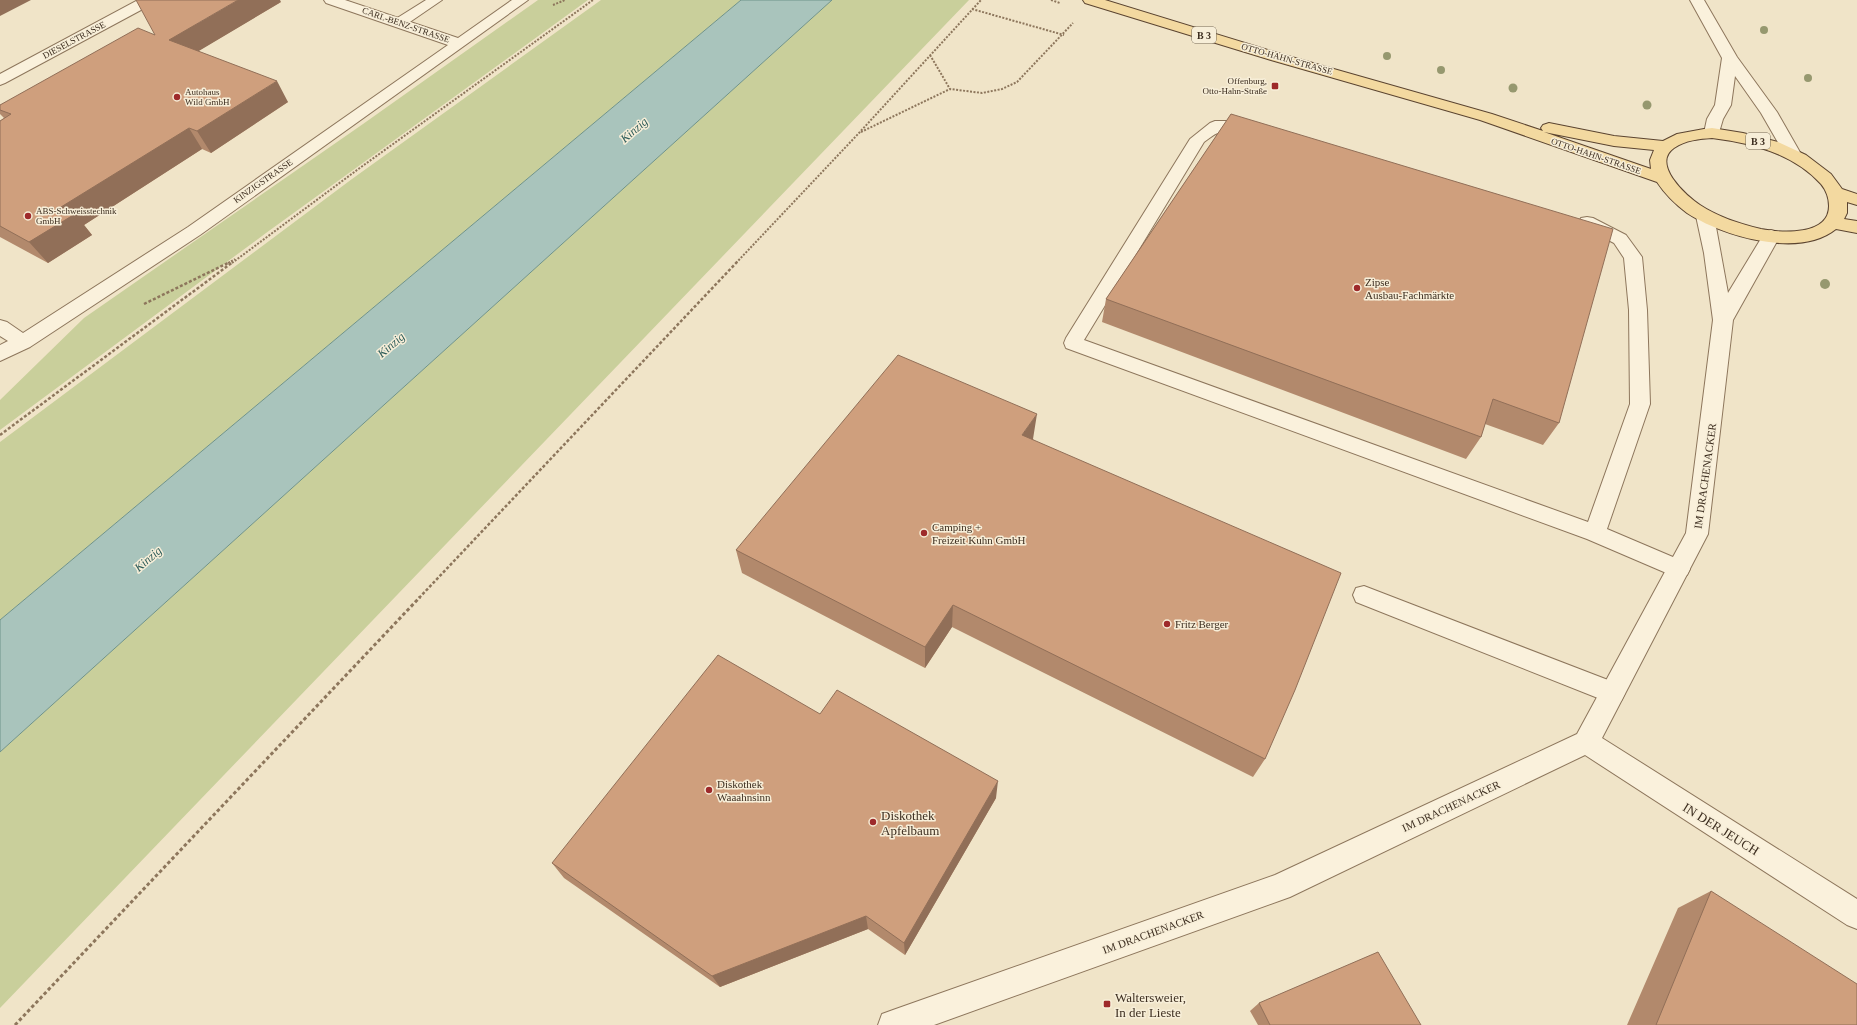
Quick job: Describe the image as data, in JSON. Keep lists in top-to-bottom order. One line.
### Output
{"streets":{"main road":["B 3","OTTO-HAHN-STRASSE"],"street":["CARL-BENZ-STRASSE","DIESELSTRASSE","KINZIGSTRASSE","IM DRACHENACKER","IN DER JEUCH"]},"crossings":[["CARL-BENZ-STRASSE","KINZIGSTRASSE"],["B 3","OTTO-HAHN-STRASSE"],["OTTO-HAHN-STRASSE","IM DRACHENACKER"],["IM DRACHENACKER","IN DER JEUCH"]],"water":["Kinzig"],"places":{"transit":["Offenburg, Otto-Hahn-Straße","Waltersweier, In der Lieste"],"other":["Autohaus Wild GmbH","ABS-Schweisstechnik GmbH","Zipse Ausbau-Fachmärkte","Camping + Freizeit Kuhn GmbH","Fritz Berger","Diskothek Waaahnsinn","Diskothek Apfelbaum"]}}
